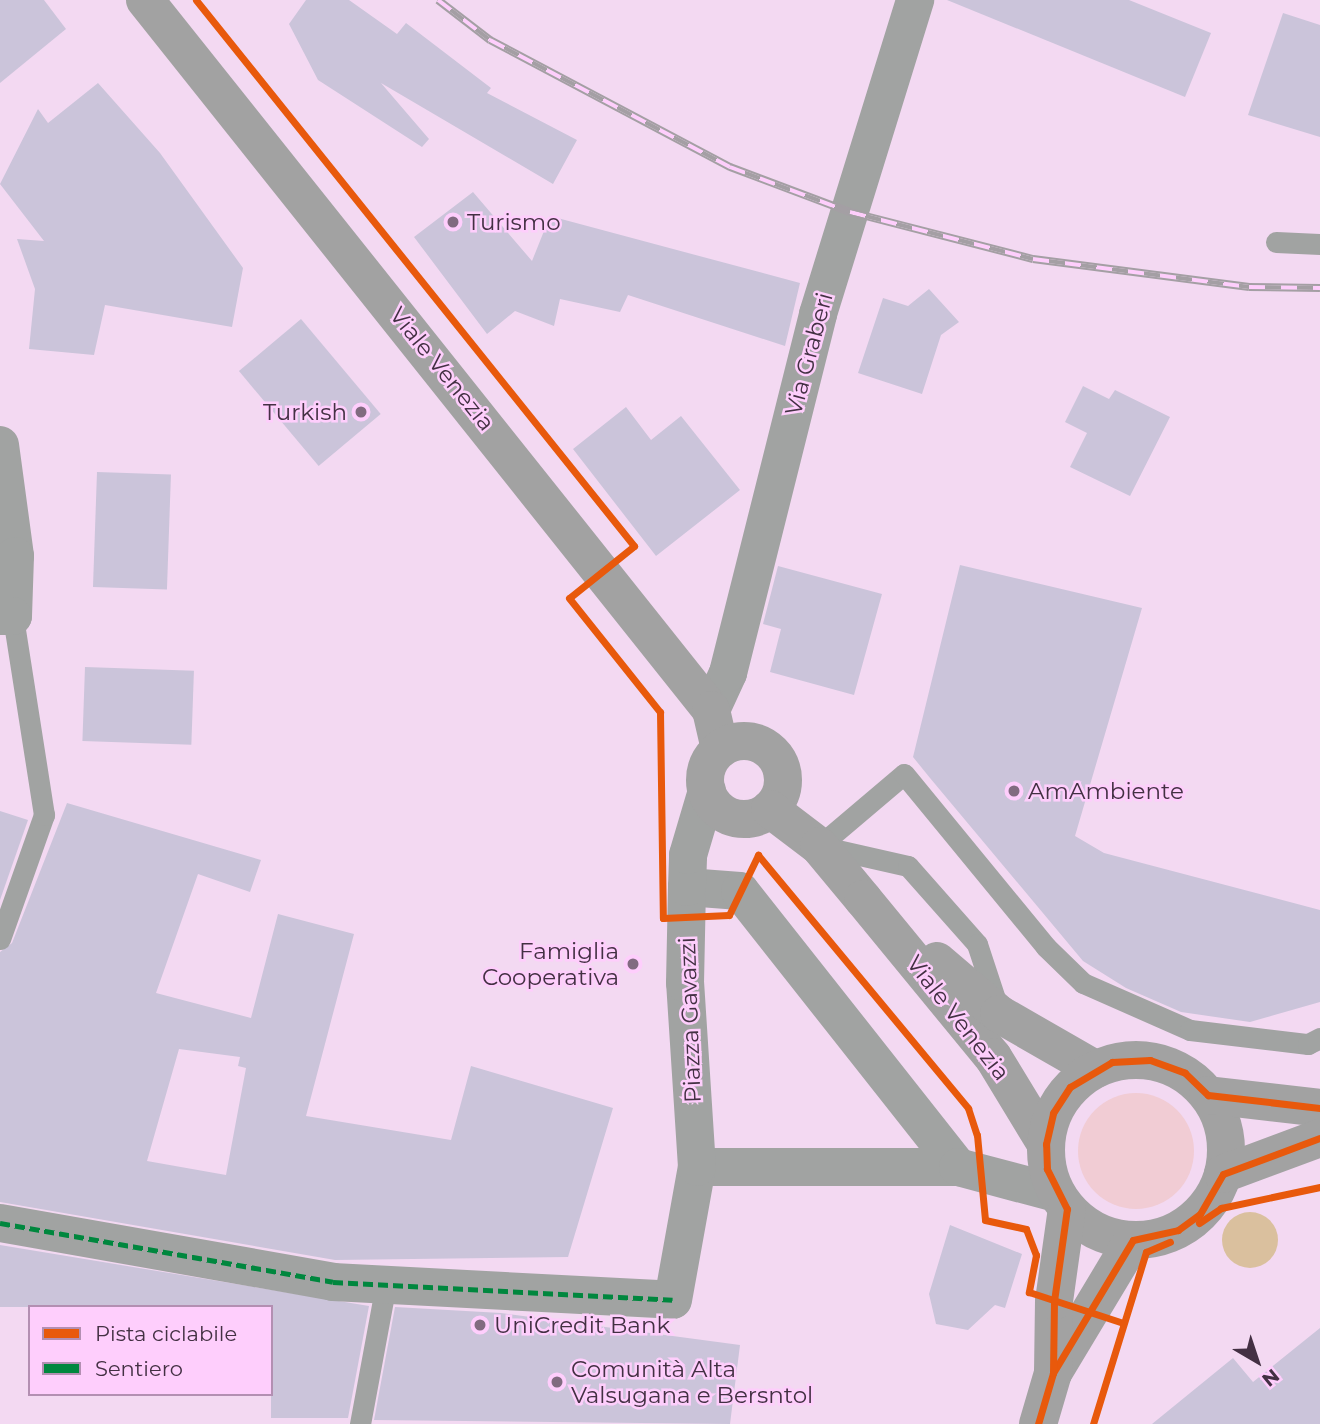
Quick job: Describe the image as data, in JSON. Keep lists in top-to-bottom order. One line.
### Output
{"streets":{"main road":["Viale Venezia"],"street":["Via Graberi","Piazza Gavazzi"]},"crossings":[["Via Graberi","Viale Venezia"],["Viale Venezia","Piazza Gavazzi"]],"places":["Turismo","Turkish","AmAmbiente","Famiglia Cooperativa","UniCredit Bank","Comunità Alta Valsugana e Bersntol"],"legend":["Pista ciclabile","Sentiero"],"north":"bottom right"}
